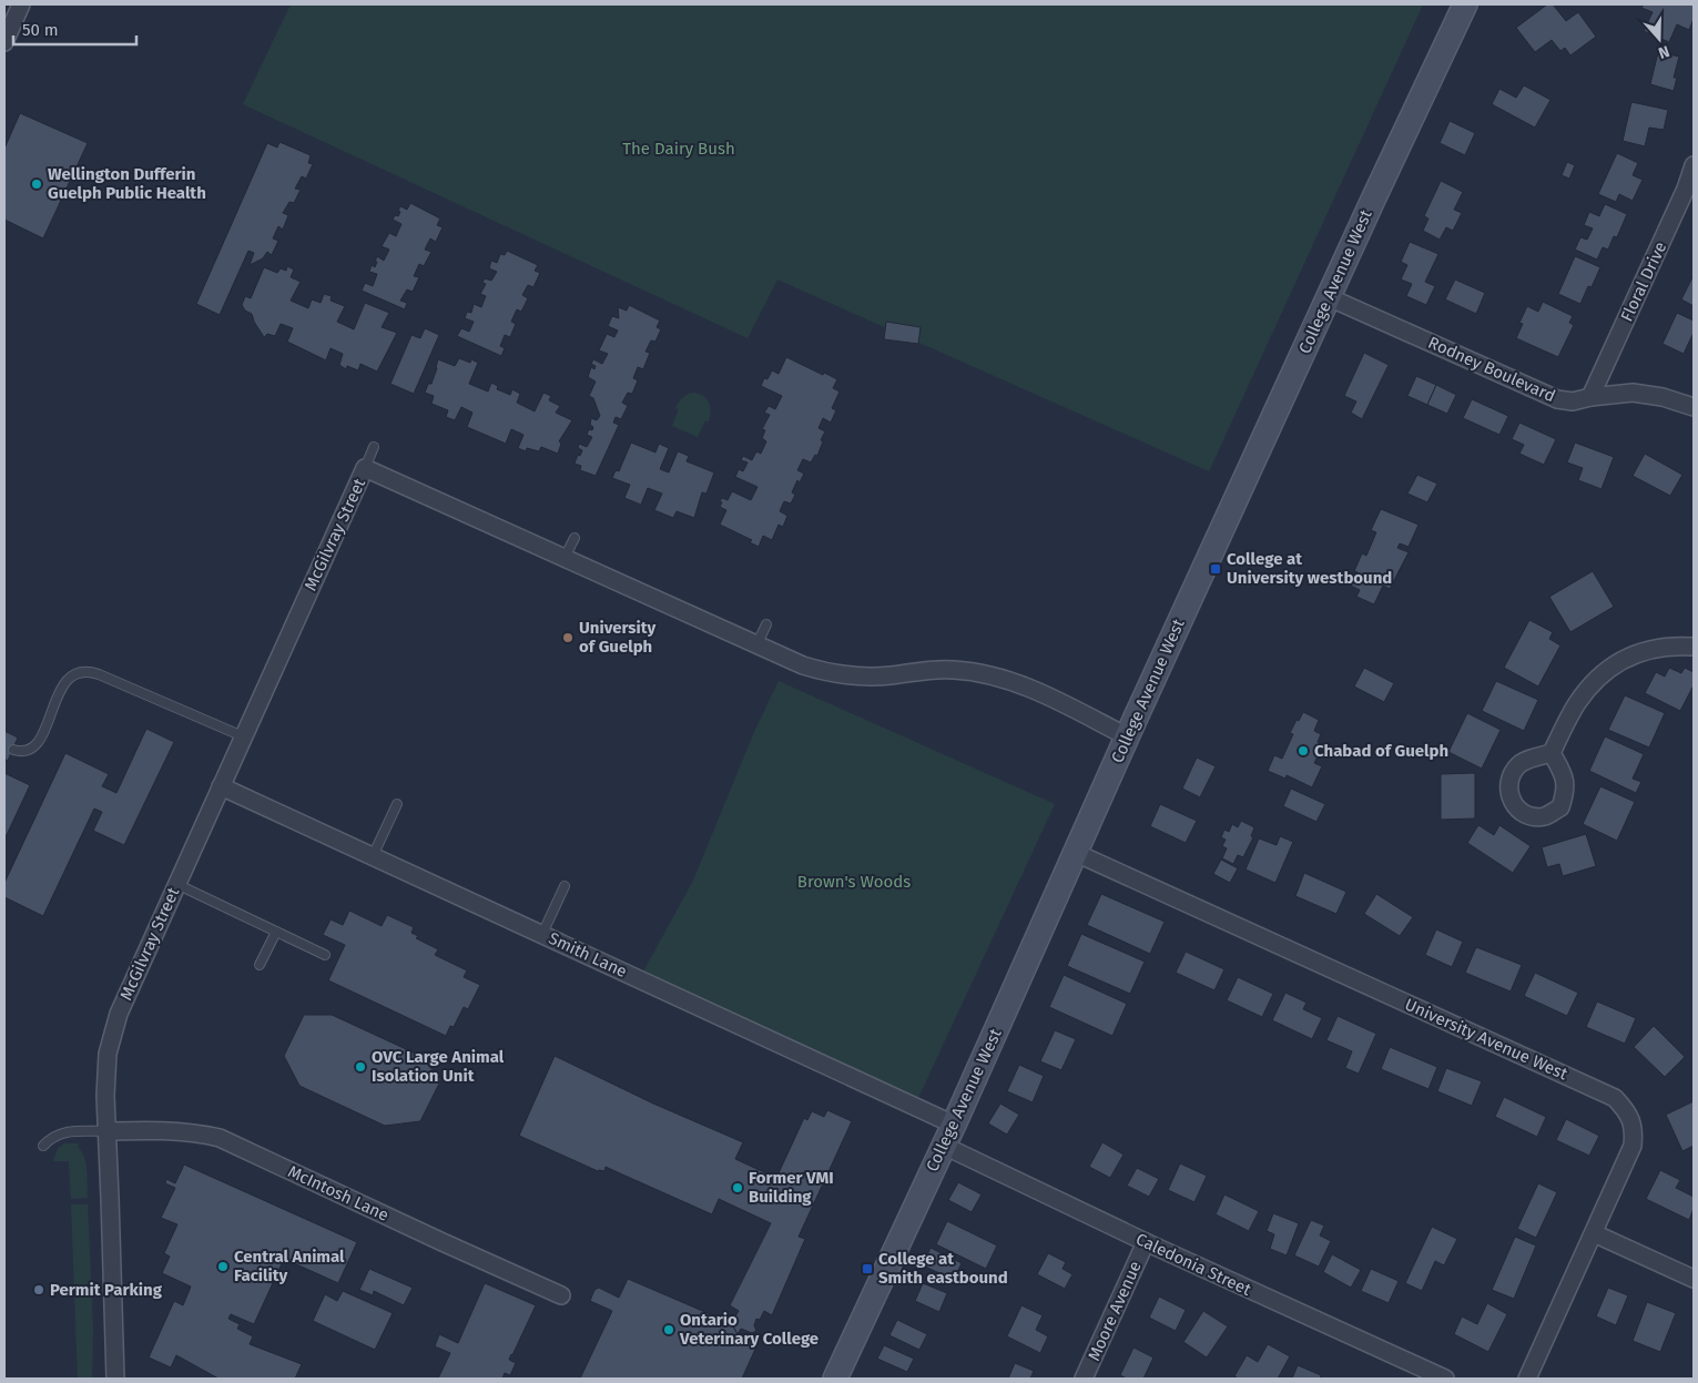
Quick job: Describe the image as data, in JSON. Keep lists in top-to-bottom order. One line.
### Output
{"streets":{"main road":["College Avenue West"],"street":["Floral Drive","Rodney Boulevard","McGilvray Street","Smith Lane","University Avenue West","McIntosh Lane","Caledonia Street","Moore Avenue"]},"crossings":[["College Avenue West","Rodney Boulevard"],["College Avenue West","McGilvray Street"],["College Avenue West","Smith Lane"],["College Avenue West","University Avenue West"],["College Avenue West","Caledonia Street"],["Floral Drive","Rodney Boulevard"],["McGilvray Street","Smith Lane"],["McGilvray Street","McIntosh Lane"],["Caledonia Street","Moore Avenue"]],"parks":["The Dairy Bush","Brown's Woods"],"places":{"other":["Wellington Dufferin Guelph Public Health","University of Guelph","Chabad of Guelph","OVC Large Animal Isolation Unit","Former VMI Building","Central Animal Facility","Permit Parking","Ontario Veterinary College"],"transit":["College at University westbound","College at Smith eastbound"]},"scale_bar":"50 m","north":"bottom"}
